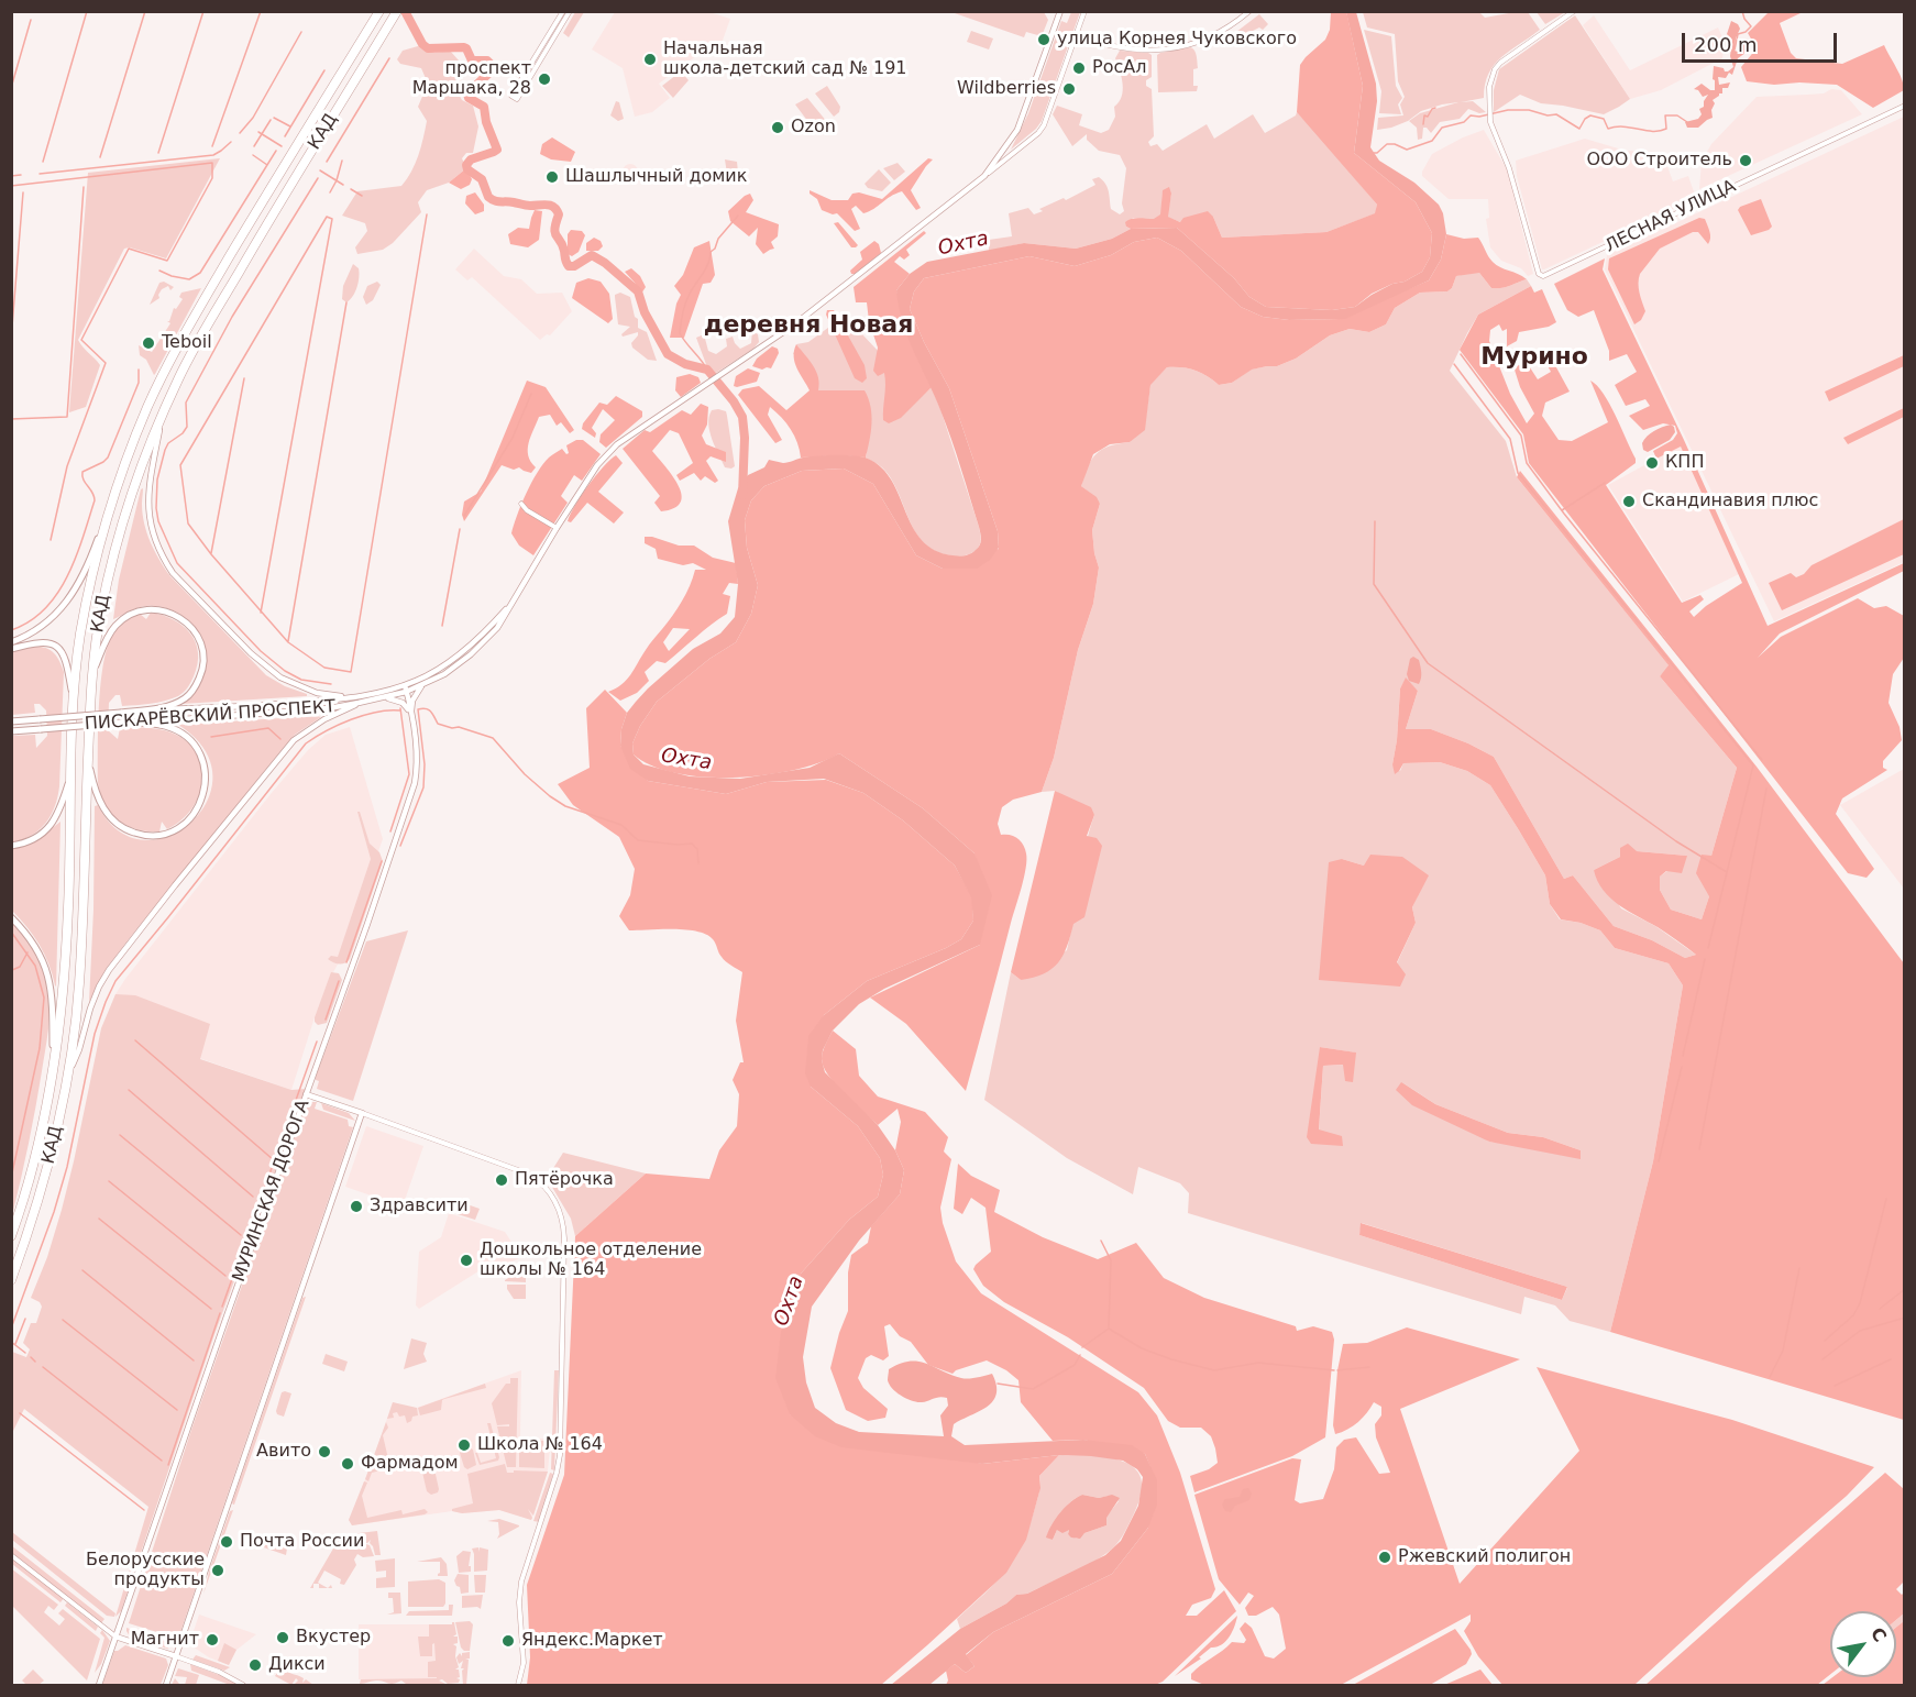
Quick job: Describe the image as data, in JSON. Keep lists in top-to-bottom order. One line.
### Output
{"streets":{"highway":["КАД"],"main road":["ПИСКАРЁВСКИЙ ПРОСПЕКТ"],"street":["ЛЕСНАЯ УЛИЦА","МУРИНСКАЯ ДОРОГА"]},"crossings":[["ПИСКАРЁВСКИЙ ПРОСПЕКТ","МУРИНСКАЯ ДОРОГА"]],"districts":["деревня Новая","Мурино"],"water":["Охта"],"places":["улица Корнея Чуковского","Начальная школа-детский сад № 191","РосАл","проспект Маршака, 28","Wildberries","Ozon","ООО Строитель","Шашлычный домик","Teboil","КПП","Скандинавия плюс","Пятёрочка","Здравсити","Дошкольное отделение школы № 164","Школа № 164","Авито","Фармадом","Почта России","Ржевский полигон","Белорусские продукты","Вкустер","Магнит","Яндекс.Маркет","Дикси"],"scale_bar":"200 m","north":"top right"}
